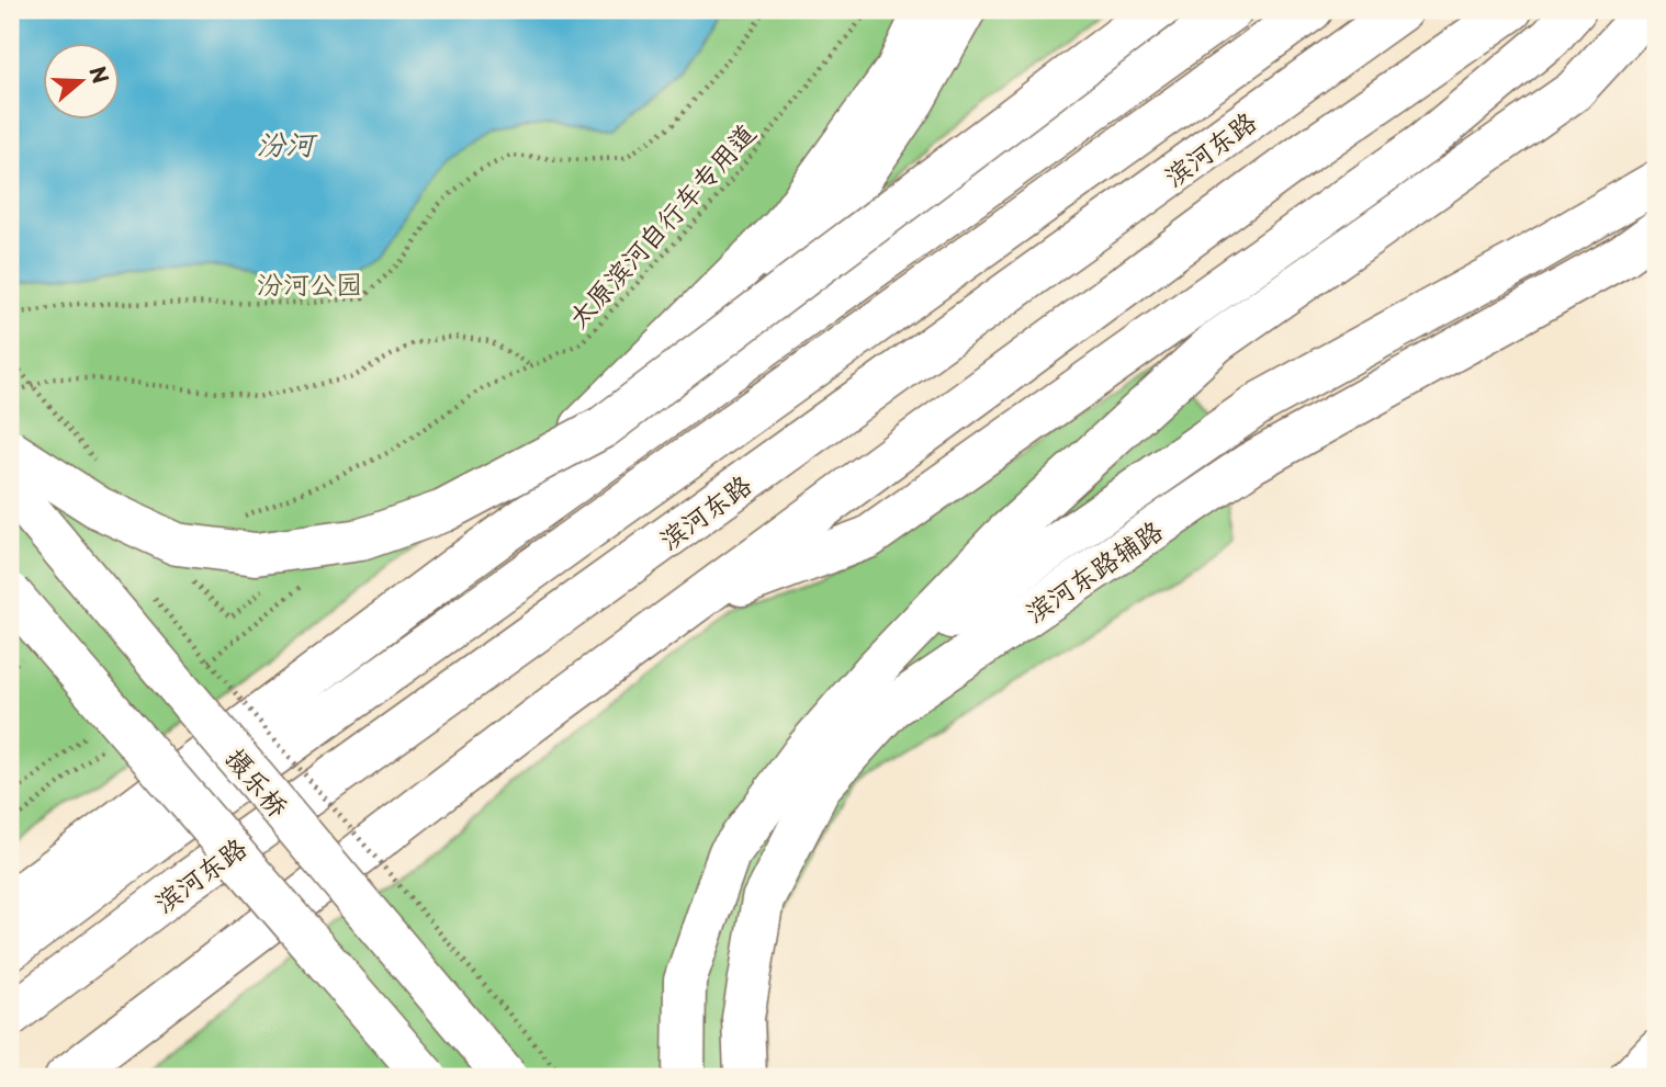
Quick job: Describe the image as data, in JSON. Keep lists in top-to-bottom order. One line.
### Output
{"streets":{"main road":["滨河东路","滨河东路辅路","摄乐桥"],"path":["太原滨河自行车专用道"]},"water":["汾河"],"parks":["汾河公园"],"north":"right"}
